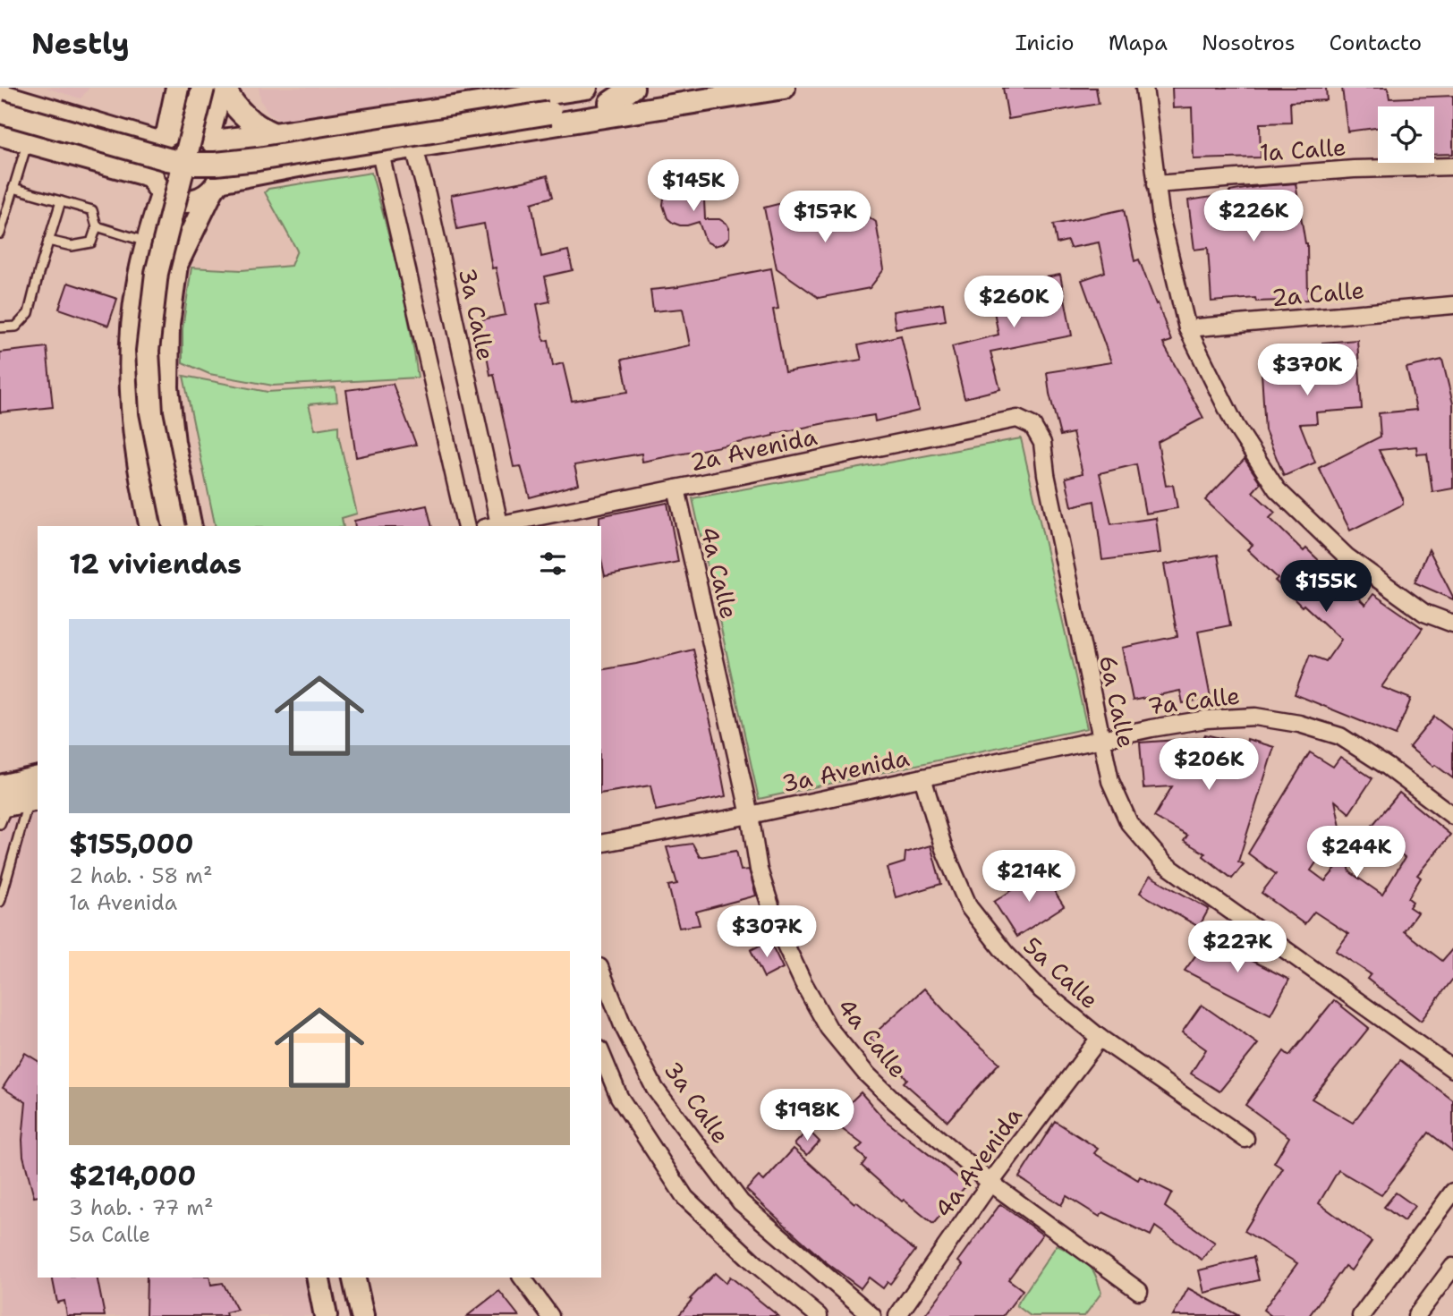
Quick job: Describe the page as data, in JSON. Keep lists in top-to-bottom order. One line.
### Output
{"streets":{"street":["1a Calle","2a Calle","3a Calle","2a Avenida","4a Calle","7a Calle","6a Calle","3a Avenida","5a Calle","4a Avenida"]},"crossings":[["2a Avenida","4a Calle"],["2a Avenida","6a Calle"],["4a Calle","3a Avenida"],["4a Calle","4a Avenida"],["7a Calle","6a Calle"],["7a Calle","3a Avenida"],["6a Calle","3a Avenida"],["3a Avenida","5a Calle"],["5a Calle","4a Avenida"]],"page":{"header":"Nestly","nav":["Inicio","Mapa","Nosotros","Contacto"],"price":["$145K","$226K","$157K","$260K","$370K","$155K","$206K","$244K","$214K","$307K","$227K","$198K"],"heading":"12 viviendas","list":[{"name":"$155,000","note":"2 hab. · 58 m² · 1a Avenida"},{"name":"$214,000","note":"3 hab. · 77 m² · 5a Calle"}]}}
